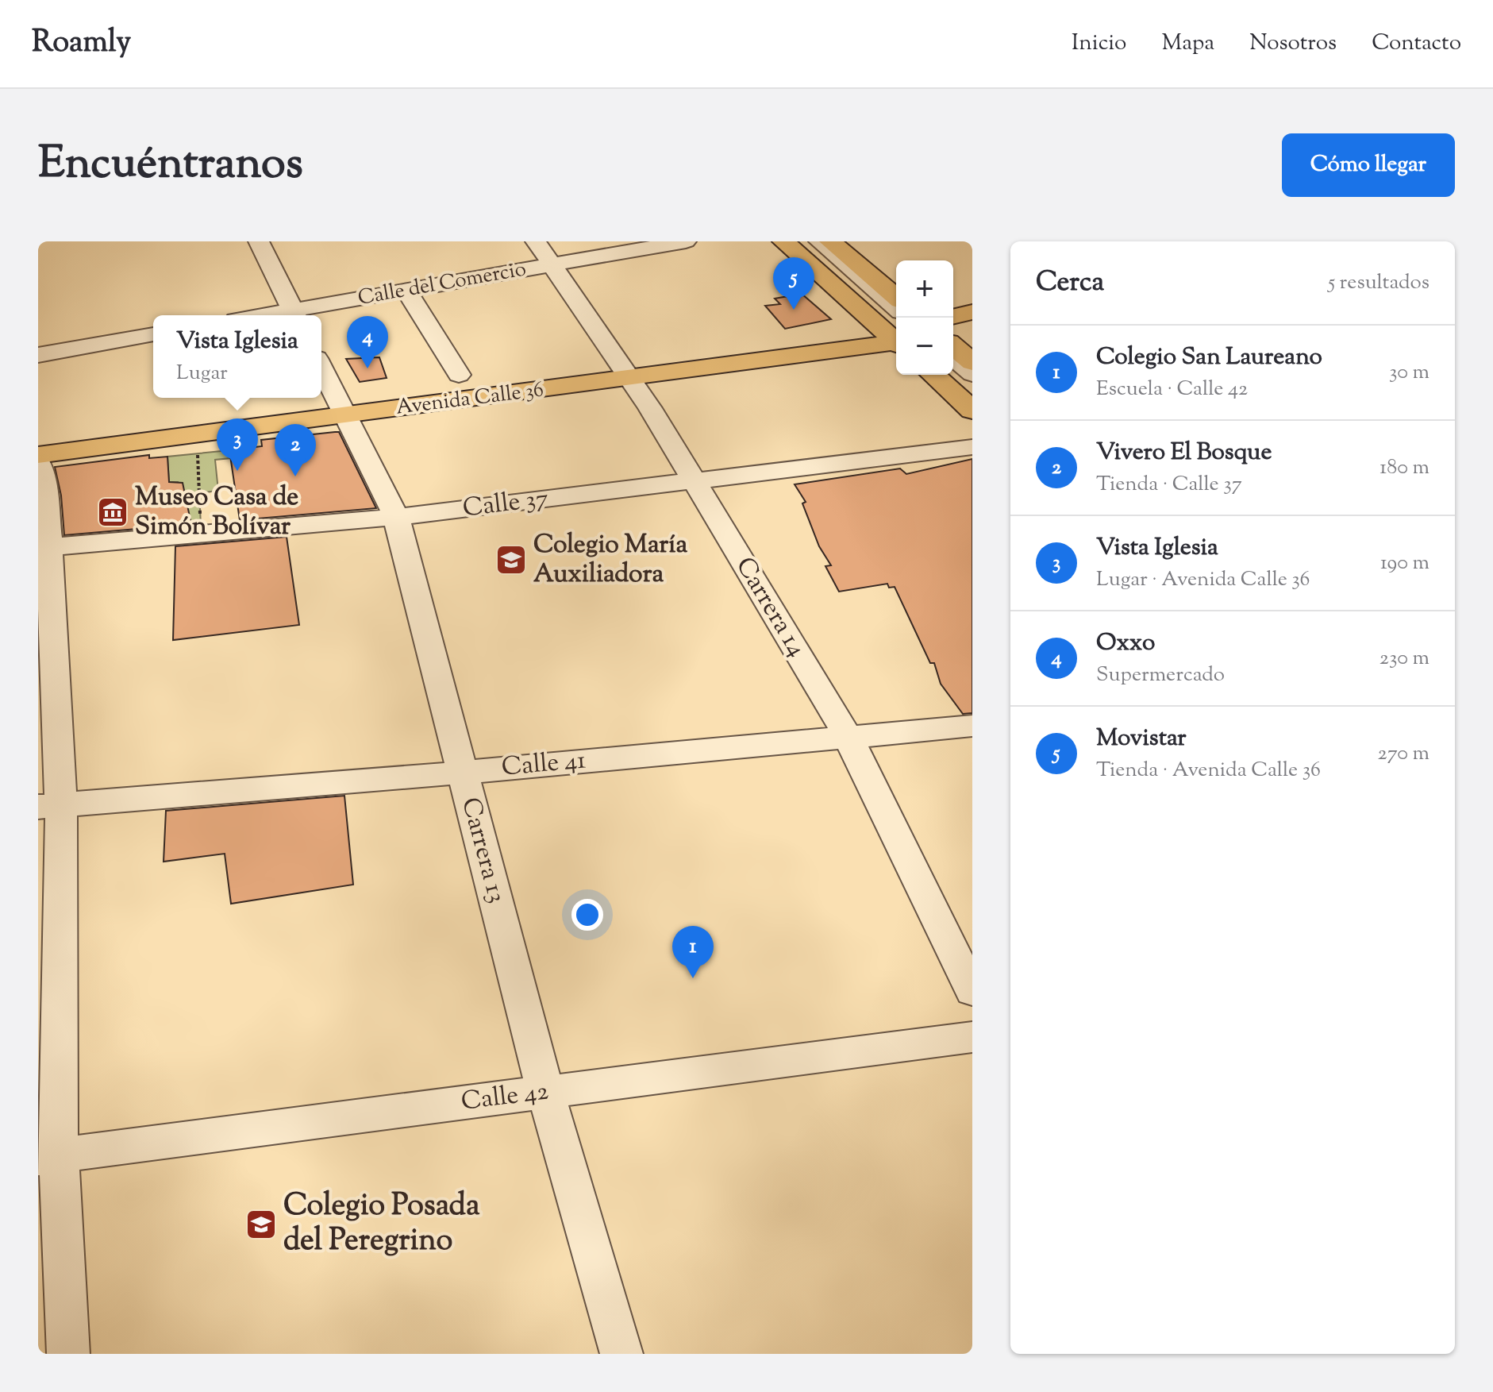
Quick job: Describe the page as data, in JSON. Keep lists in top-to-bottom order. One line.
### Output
{"streets":{"main road":["Avenida Calle 36"],"street":["Calle del Comercio","Calle 37","Carrera 14","Calle 41","Carrera 13","Calle 42"]},"crossings":[["Calle del Comercio","Carrera 14"],["Avenida Calle 36","Carrera 14"],["Avenida Calle 36","Carrera 13"],["Calle 37","Carrera 14"],["Calle 37","Carrera 13"],["Carrera 14","Calle 41"],["Calle 41","Carrera 13"],["Carrera 13","Calle 42"]],"places":{"museum":["Museo Casa de Simón Bolívar"],"school or university":["Colegio María Auxiliadora","Colegio Posada del Peregrino"]},"page":{"header":"Roamly","nav":["Inicio","Mapa","Nosotros","Contacto"],"title":"Encuéntranos","buttons":"Cómo llegar","heading":["Cerca","5 resultados"],"pins":["5","4","3","2","1"],"map_buttons":["+","−"],"popup":["Vista Iglesia","Lugar"],"list":[{"mark":"1","name":"Colegio San Laureano","note":"Escuela · Calle 42","value":"30 m"},{"mark":"2","name":"Vivero El Bosque","note":"Tienda · Calle 37","value":"180 m"},{"mark":"3","name":"Vista Iglesia","note":"Lugar · Avenida Calle 36","value":"190 m"},{"mark":"4","name":"Oxxo","note":"Supermercado","value":"230 m"},{"mark":"5","name":"Movistar","note":"Tienda · Avenida Calle 36","value":"270 m"}]}}
